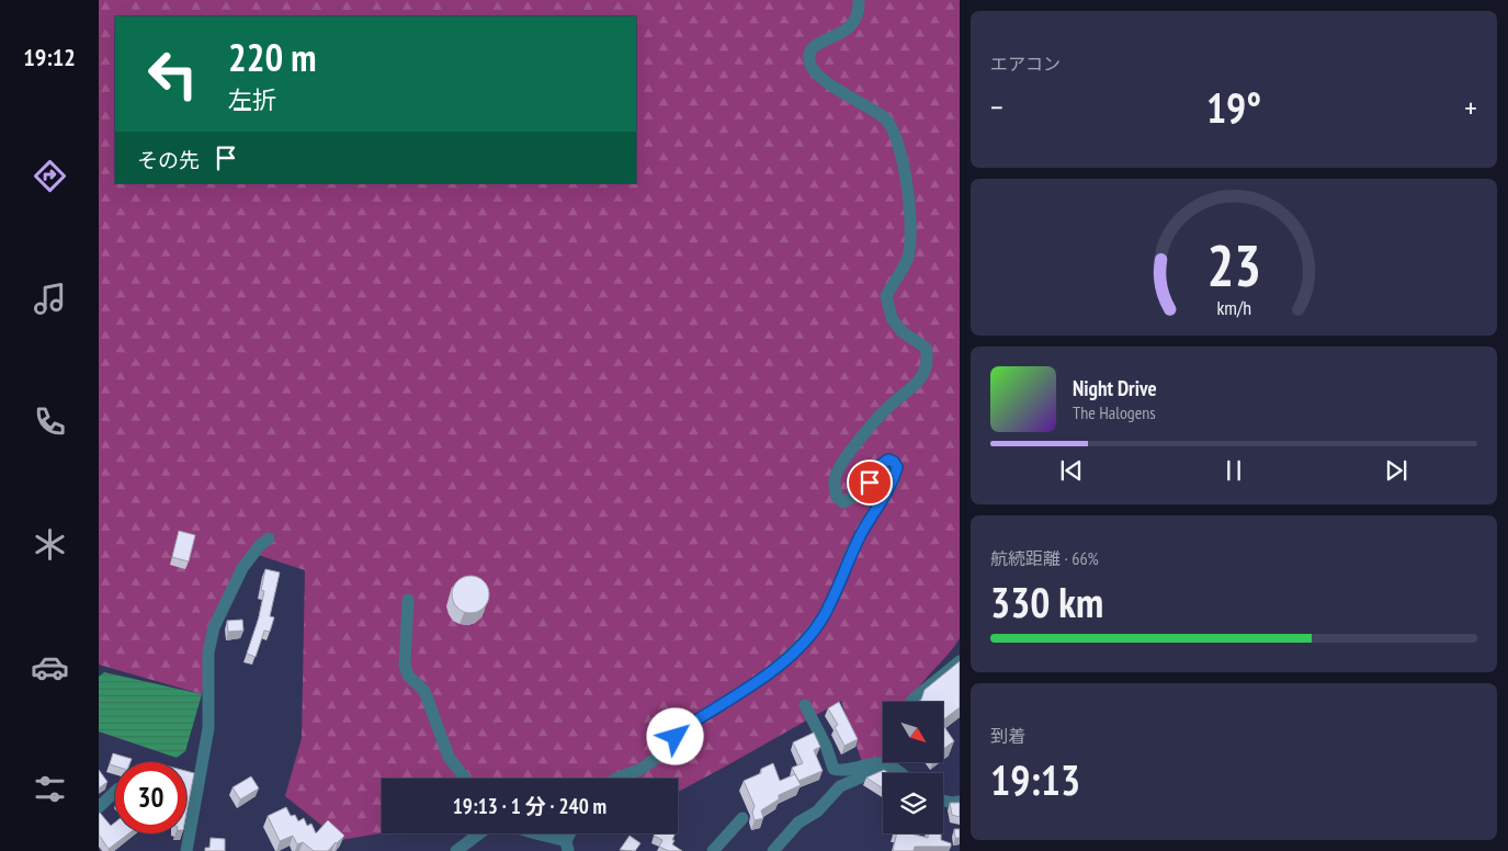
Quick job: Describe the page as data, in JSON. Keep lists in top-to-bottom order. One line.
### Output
{"north":"bottom right","page":{"tabs":"19:12","tile":["エアコン",["航続距離 · 66%","330 km"],["到着","19:13"]],"turn":["220 m","左折"],"heat":["−","19°","+"],"then":"その先","song":["Night Drive","The Halogens"],"limit":"30","trip":"19:13 · 1 分 · 240 m","gauge":["23","km/h"]}}
